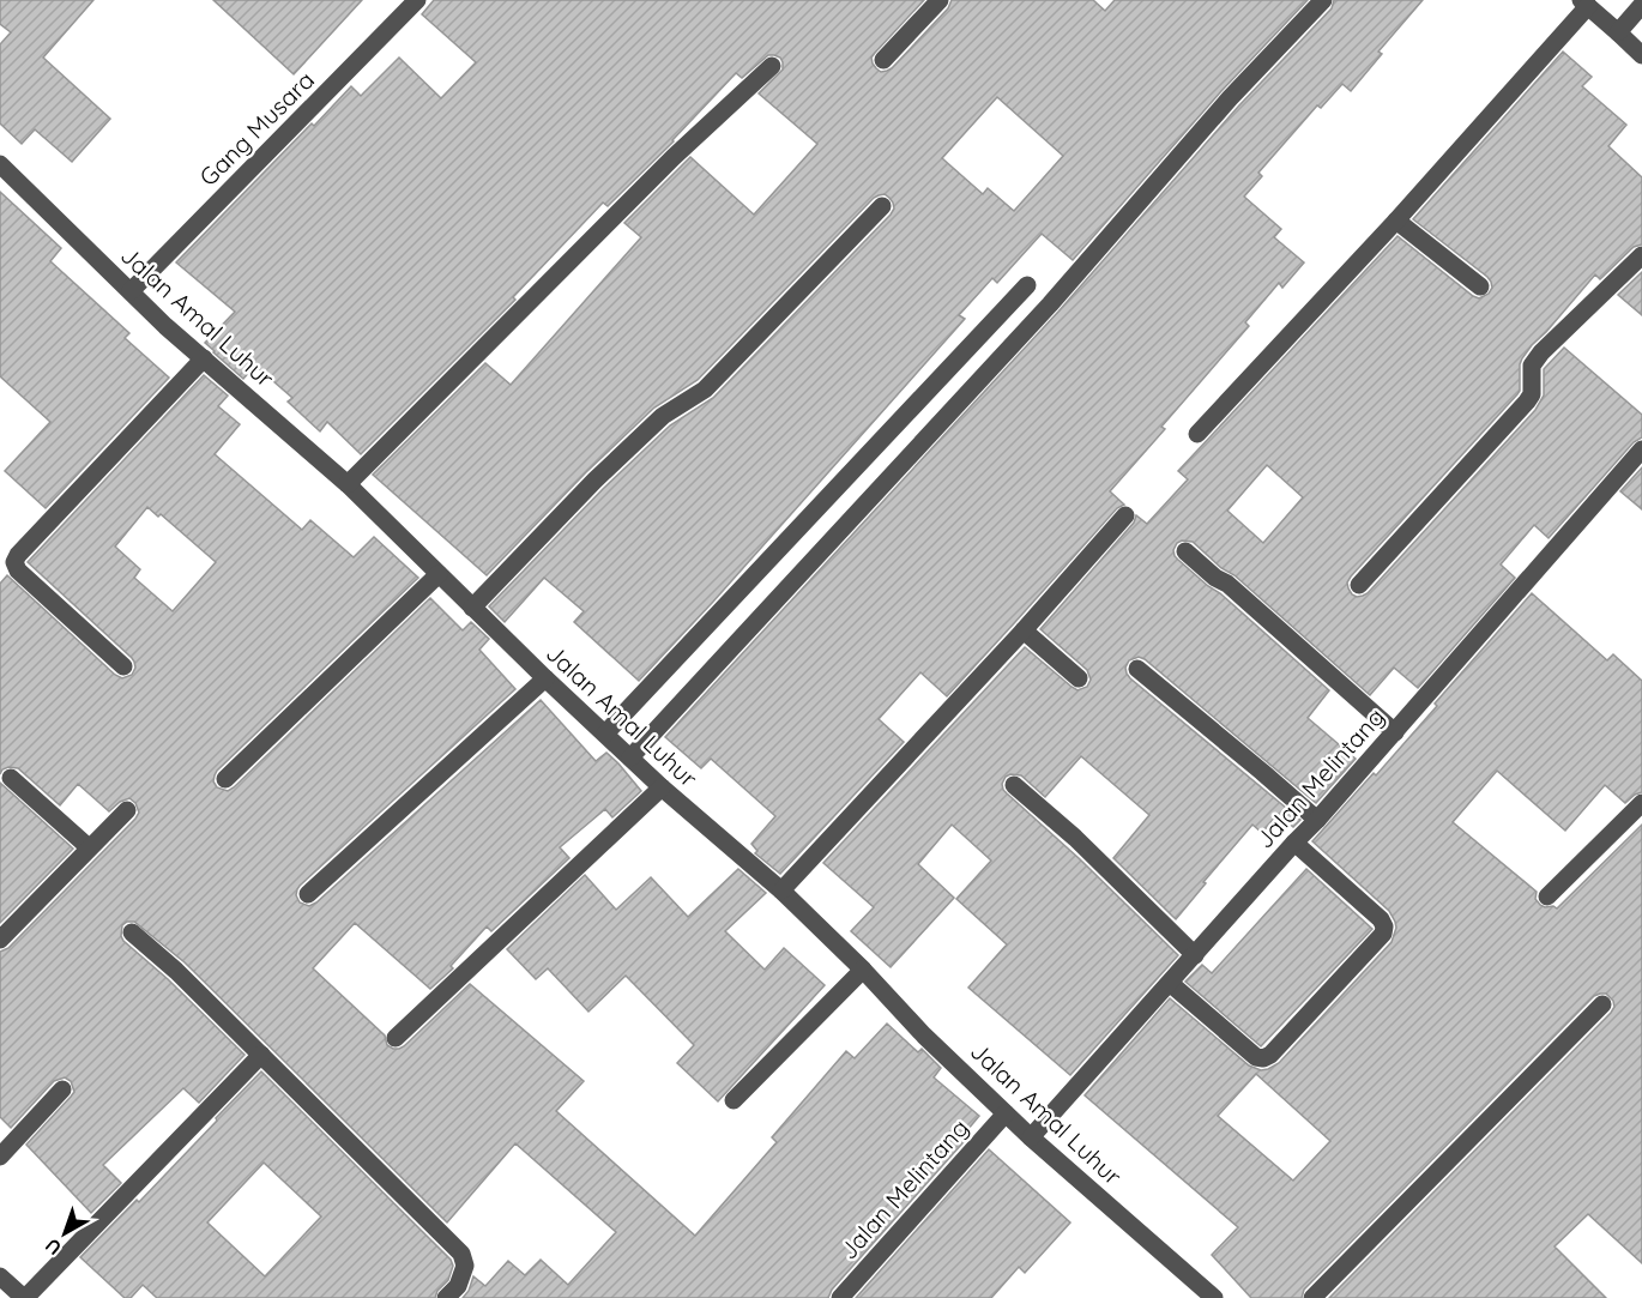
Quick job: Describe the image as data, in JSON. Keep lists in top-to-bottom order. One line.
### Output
{"streets":{"street":["Gang Musara","Jalan Amal Luhur","Jalan Melintang"]},"crossings":[["Gang Musara","Jalan Amal Luhur"],["Jalan Amal Luhur","Jalan Melintang"]],"north":"bottom left"}
